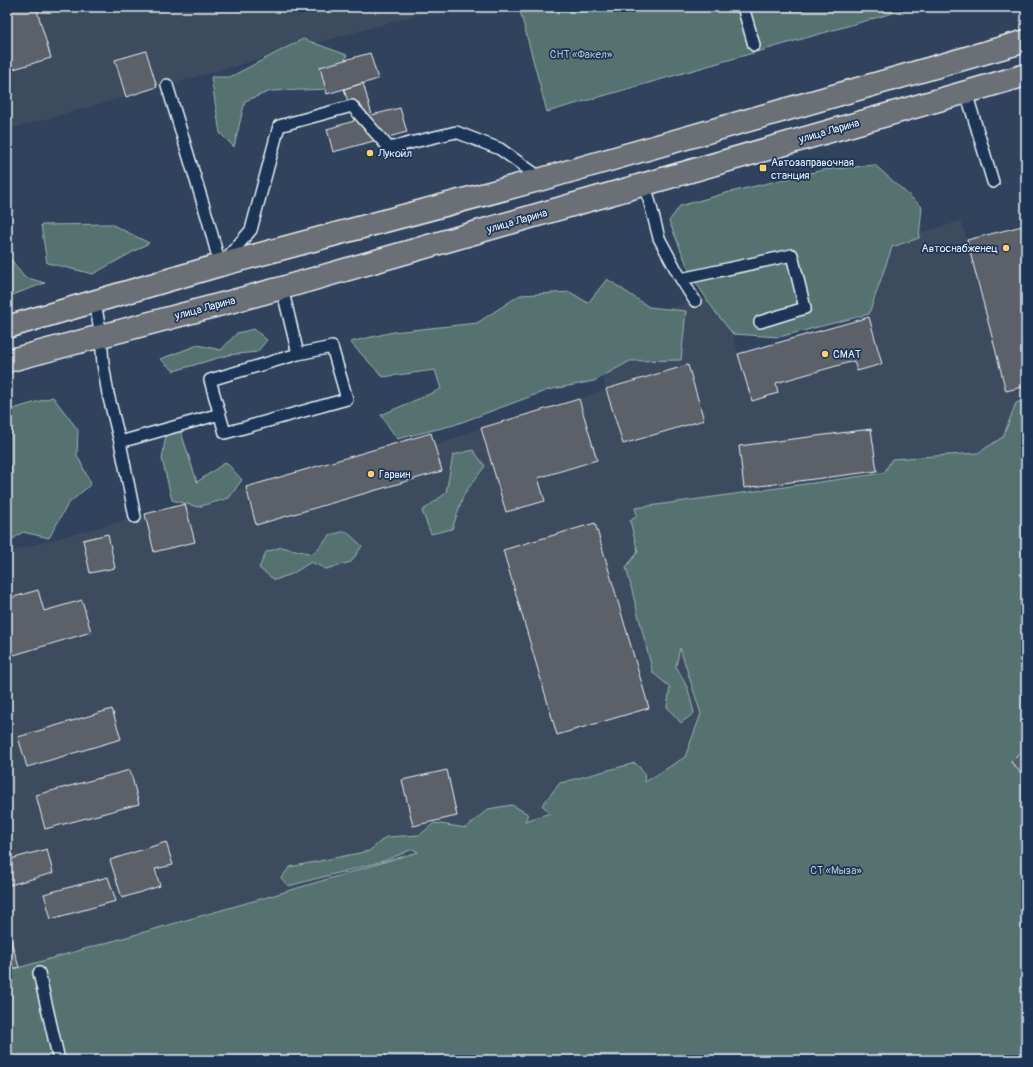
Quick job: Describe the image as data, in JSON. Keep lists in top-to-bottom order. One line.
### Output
{"streets":{"main road":["улица Ларина"]},"parks":["СНТ «Факел»","СТ «Мыза»"],"places":{"other":["Лукойл","Автоснабженец","СМАТ","Гарвин"],"transit":["Автозаправочная станция"]}}
